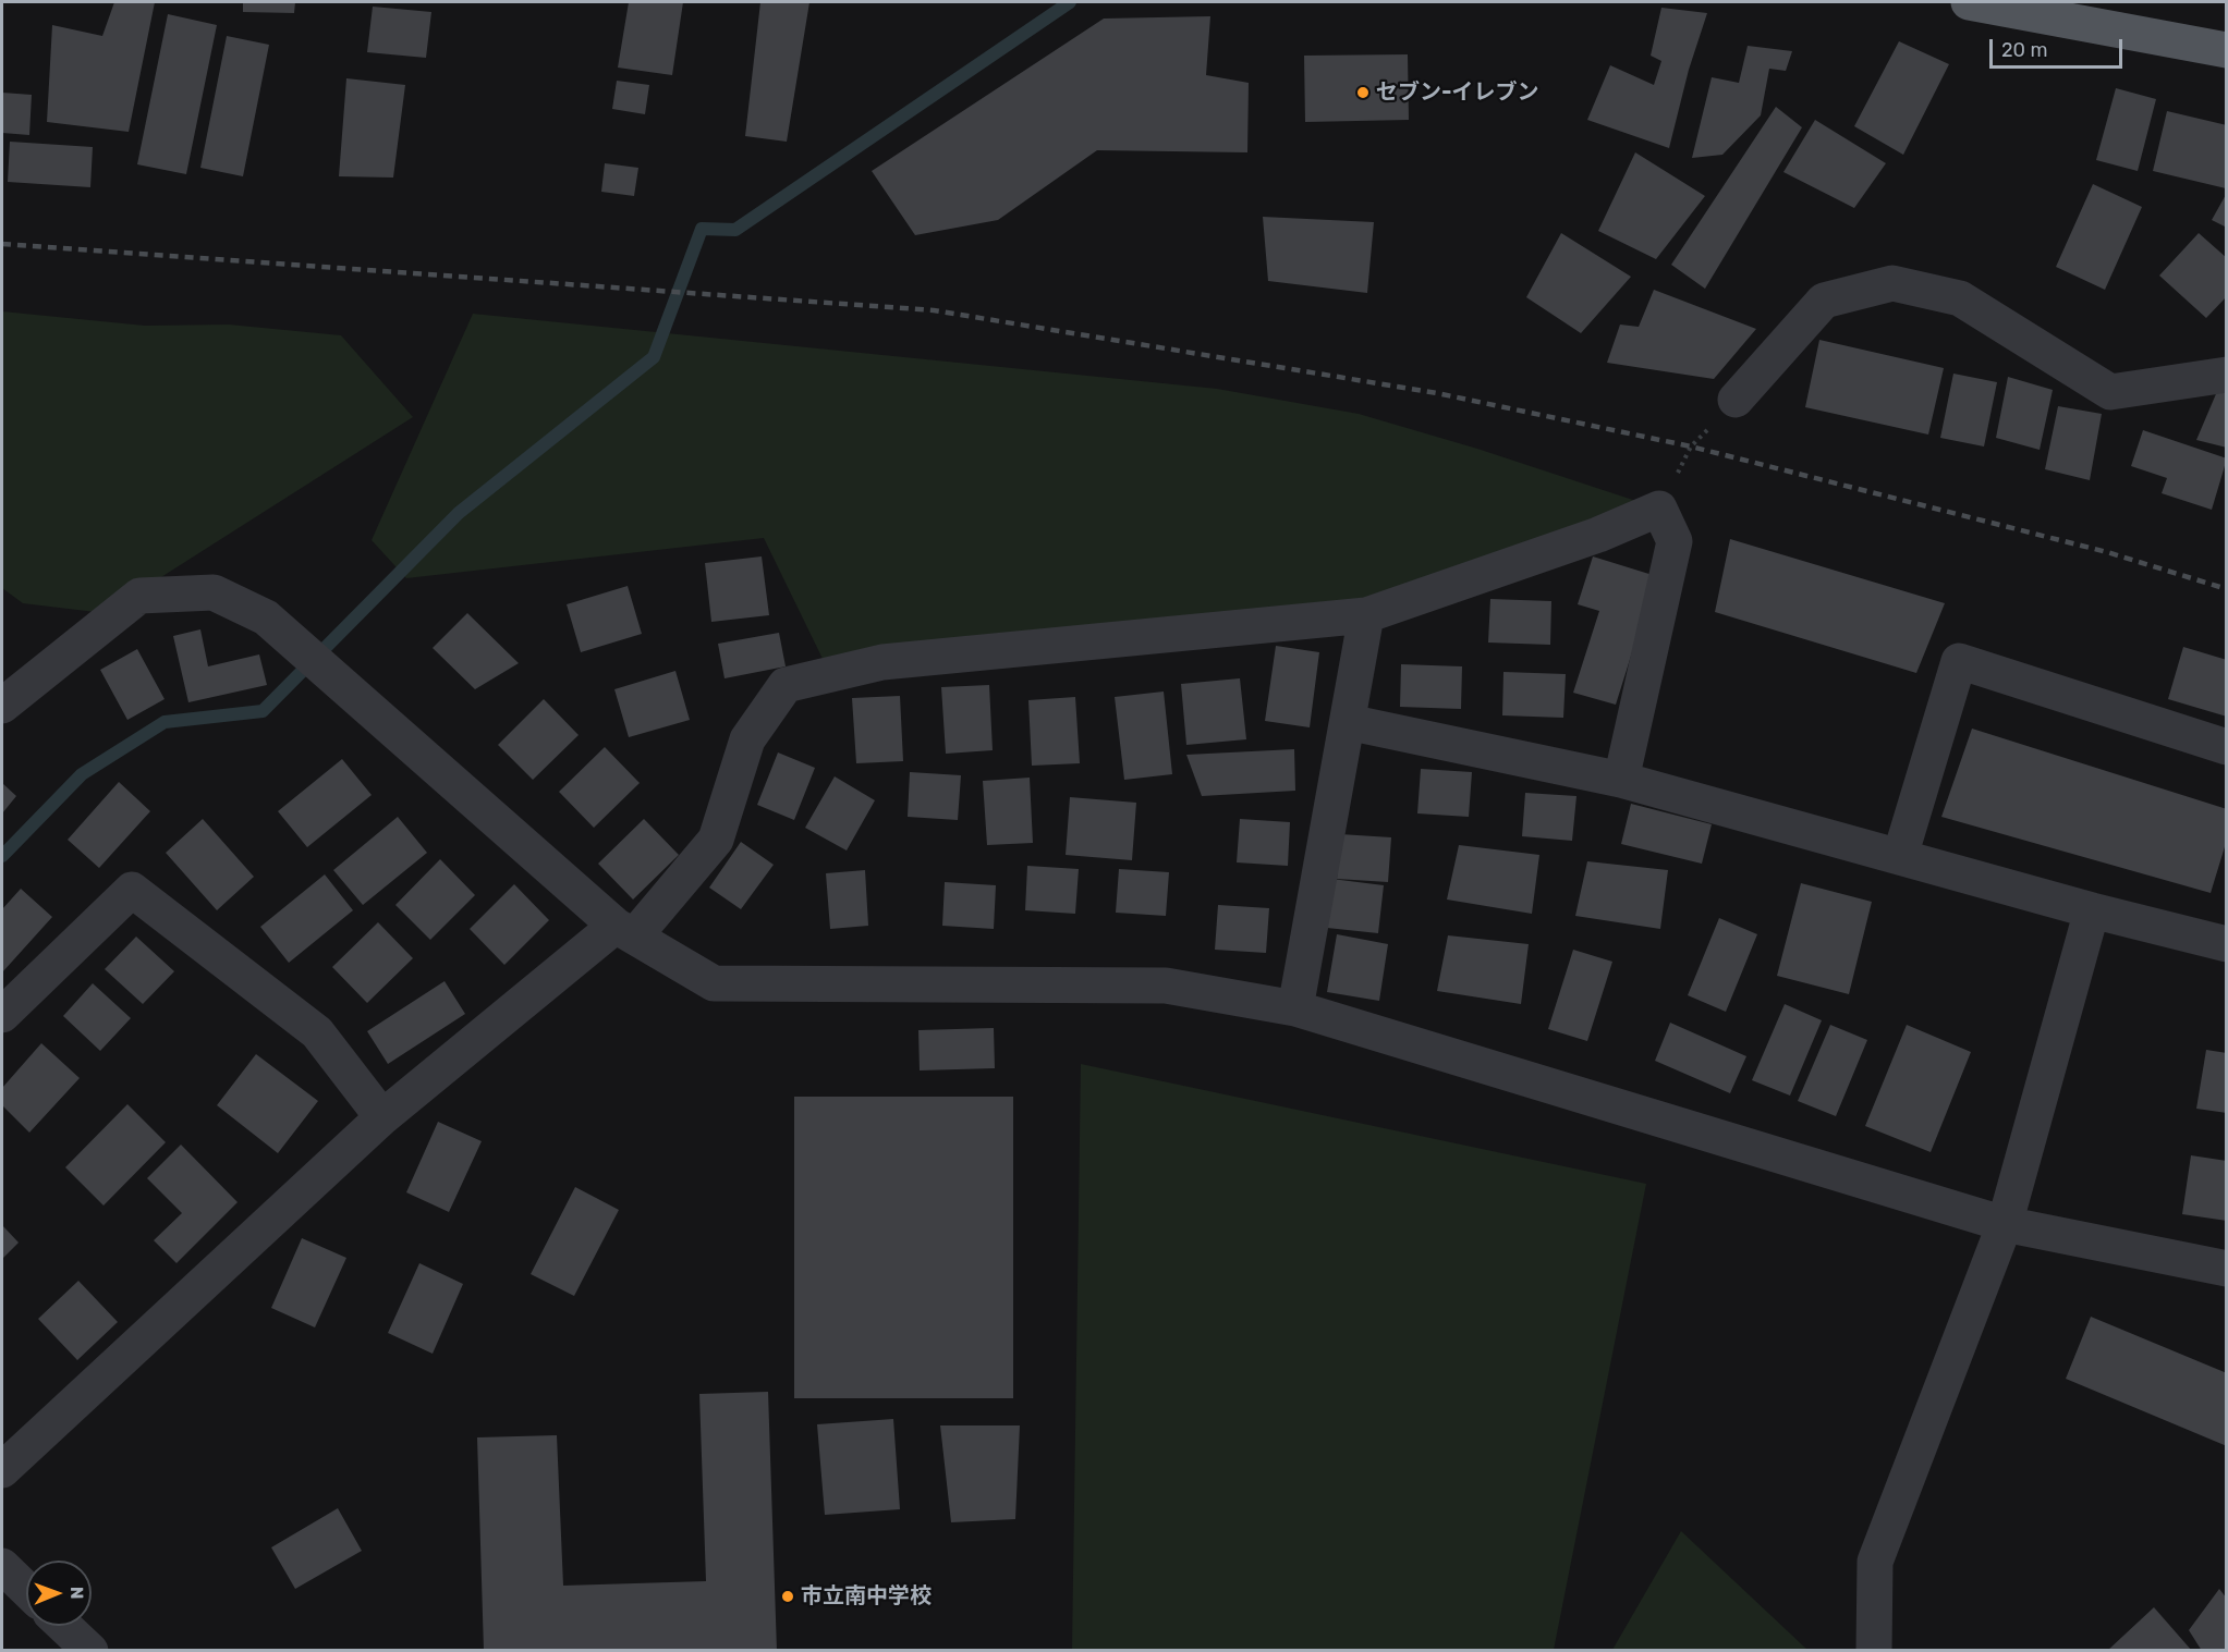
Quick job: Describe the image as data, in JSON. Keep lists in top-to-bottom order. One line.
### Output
{"places":["セブン-イレブン","市立南中学校"],"scale_bar":"20 m","north":"right"}
